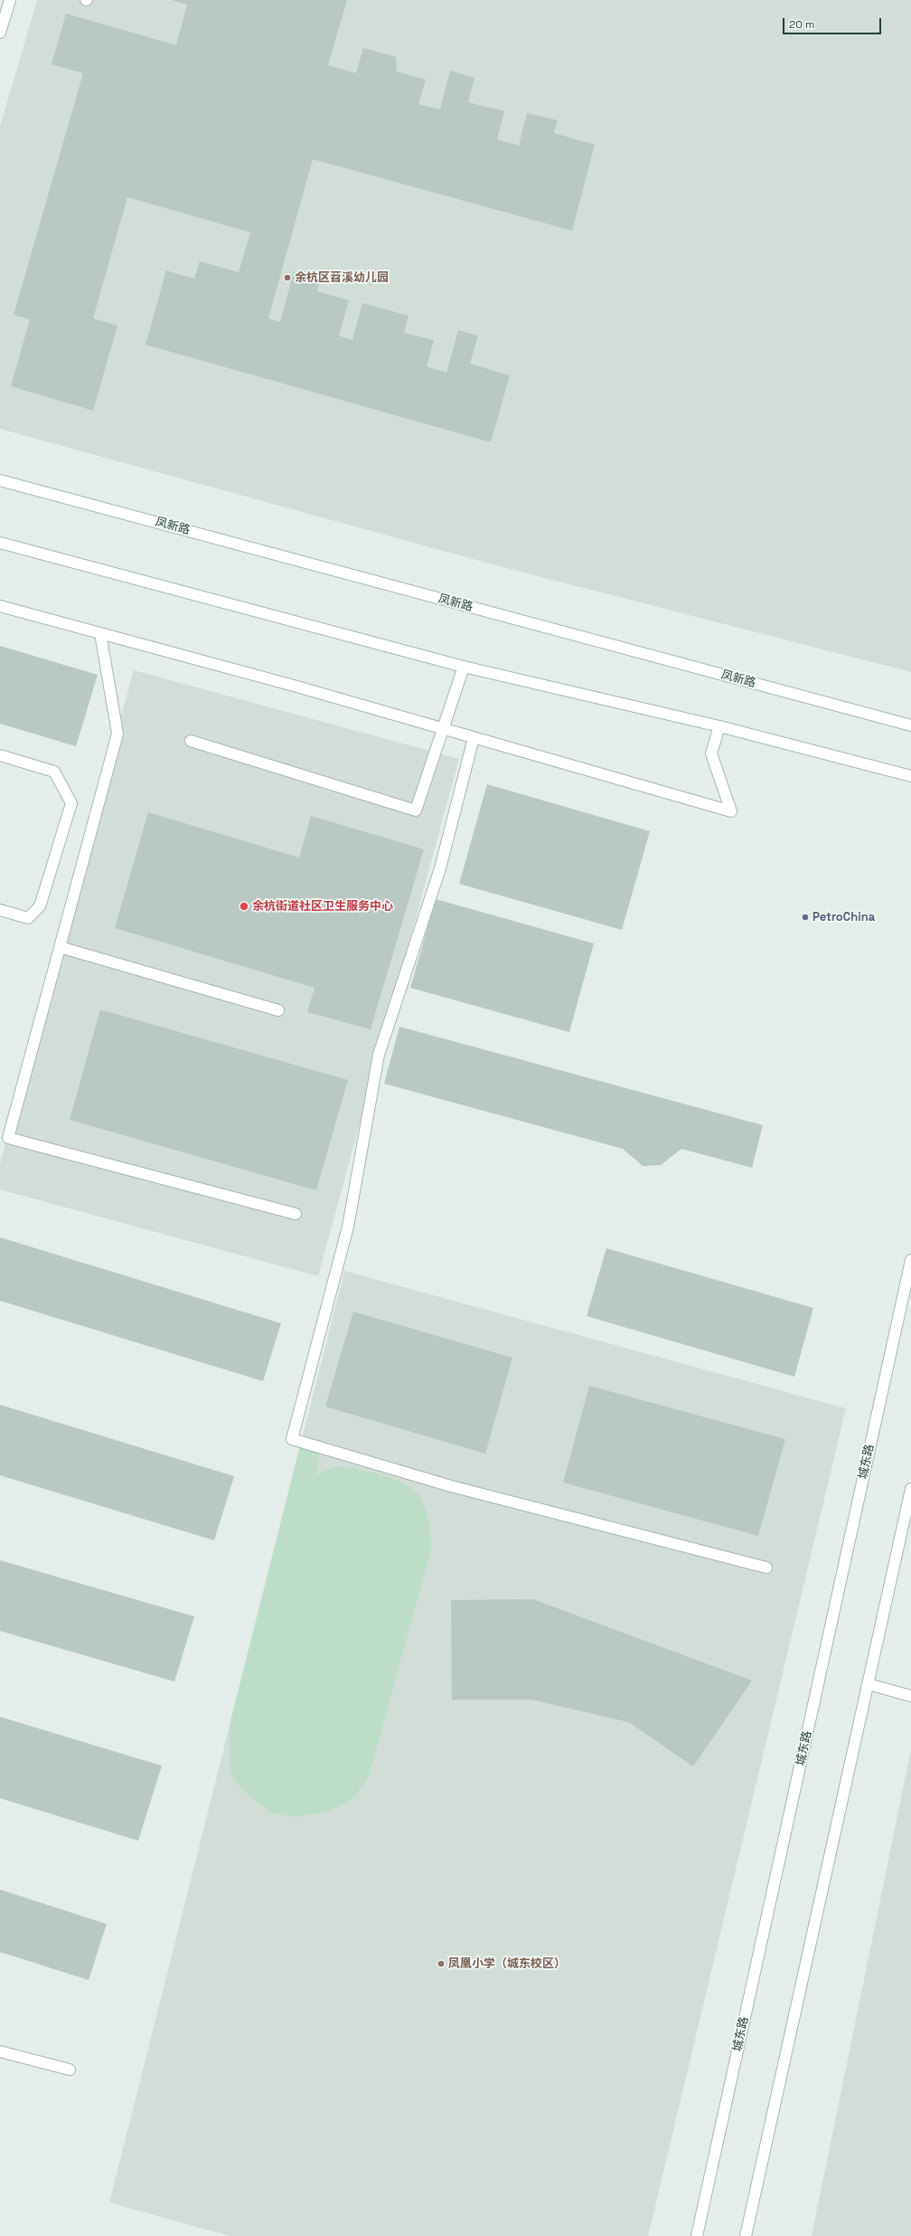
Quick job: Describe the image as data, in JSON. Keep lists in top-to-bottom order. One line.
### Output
{"streets":{"main road":["凤新路","城东路"]},"places":["余杭区苕溪幼儿园","余杭街道社区卫生服务中心","PetroChina","凤凰小学（城东校区）"],"scale_bar":"20 m"}
